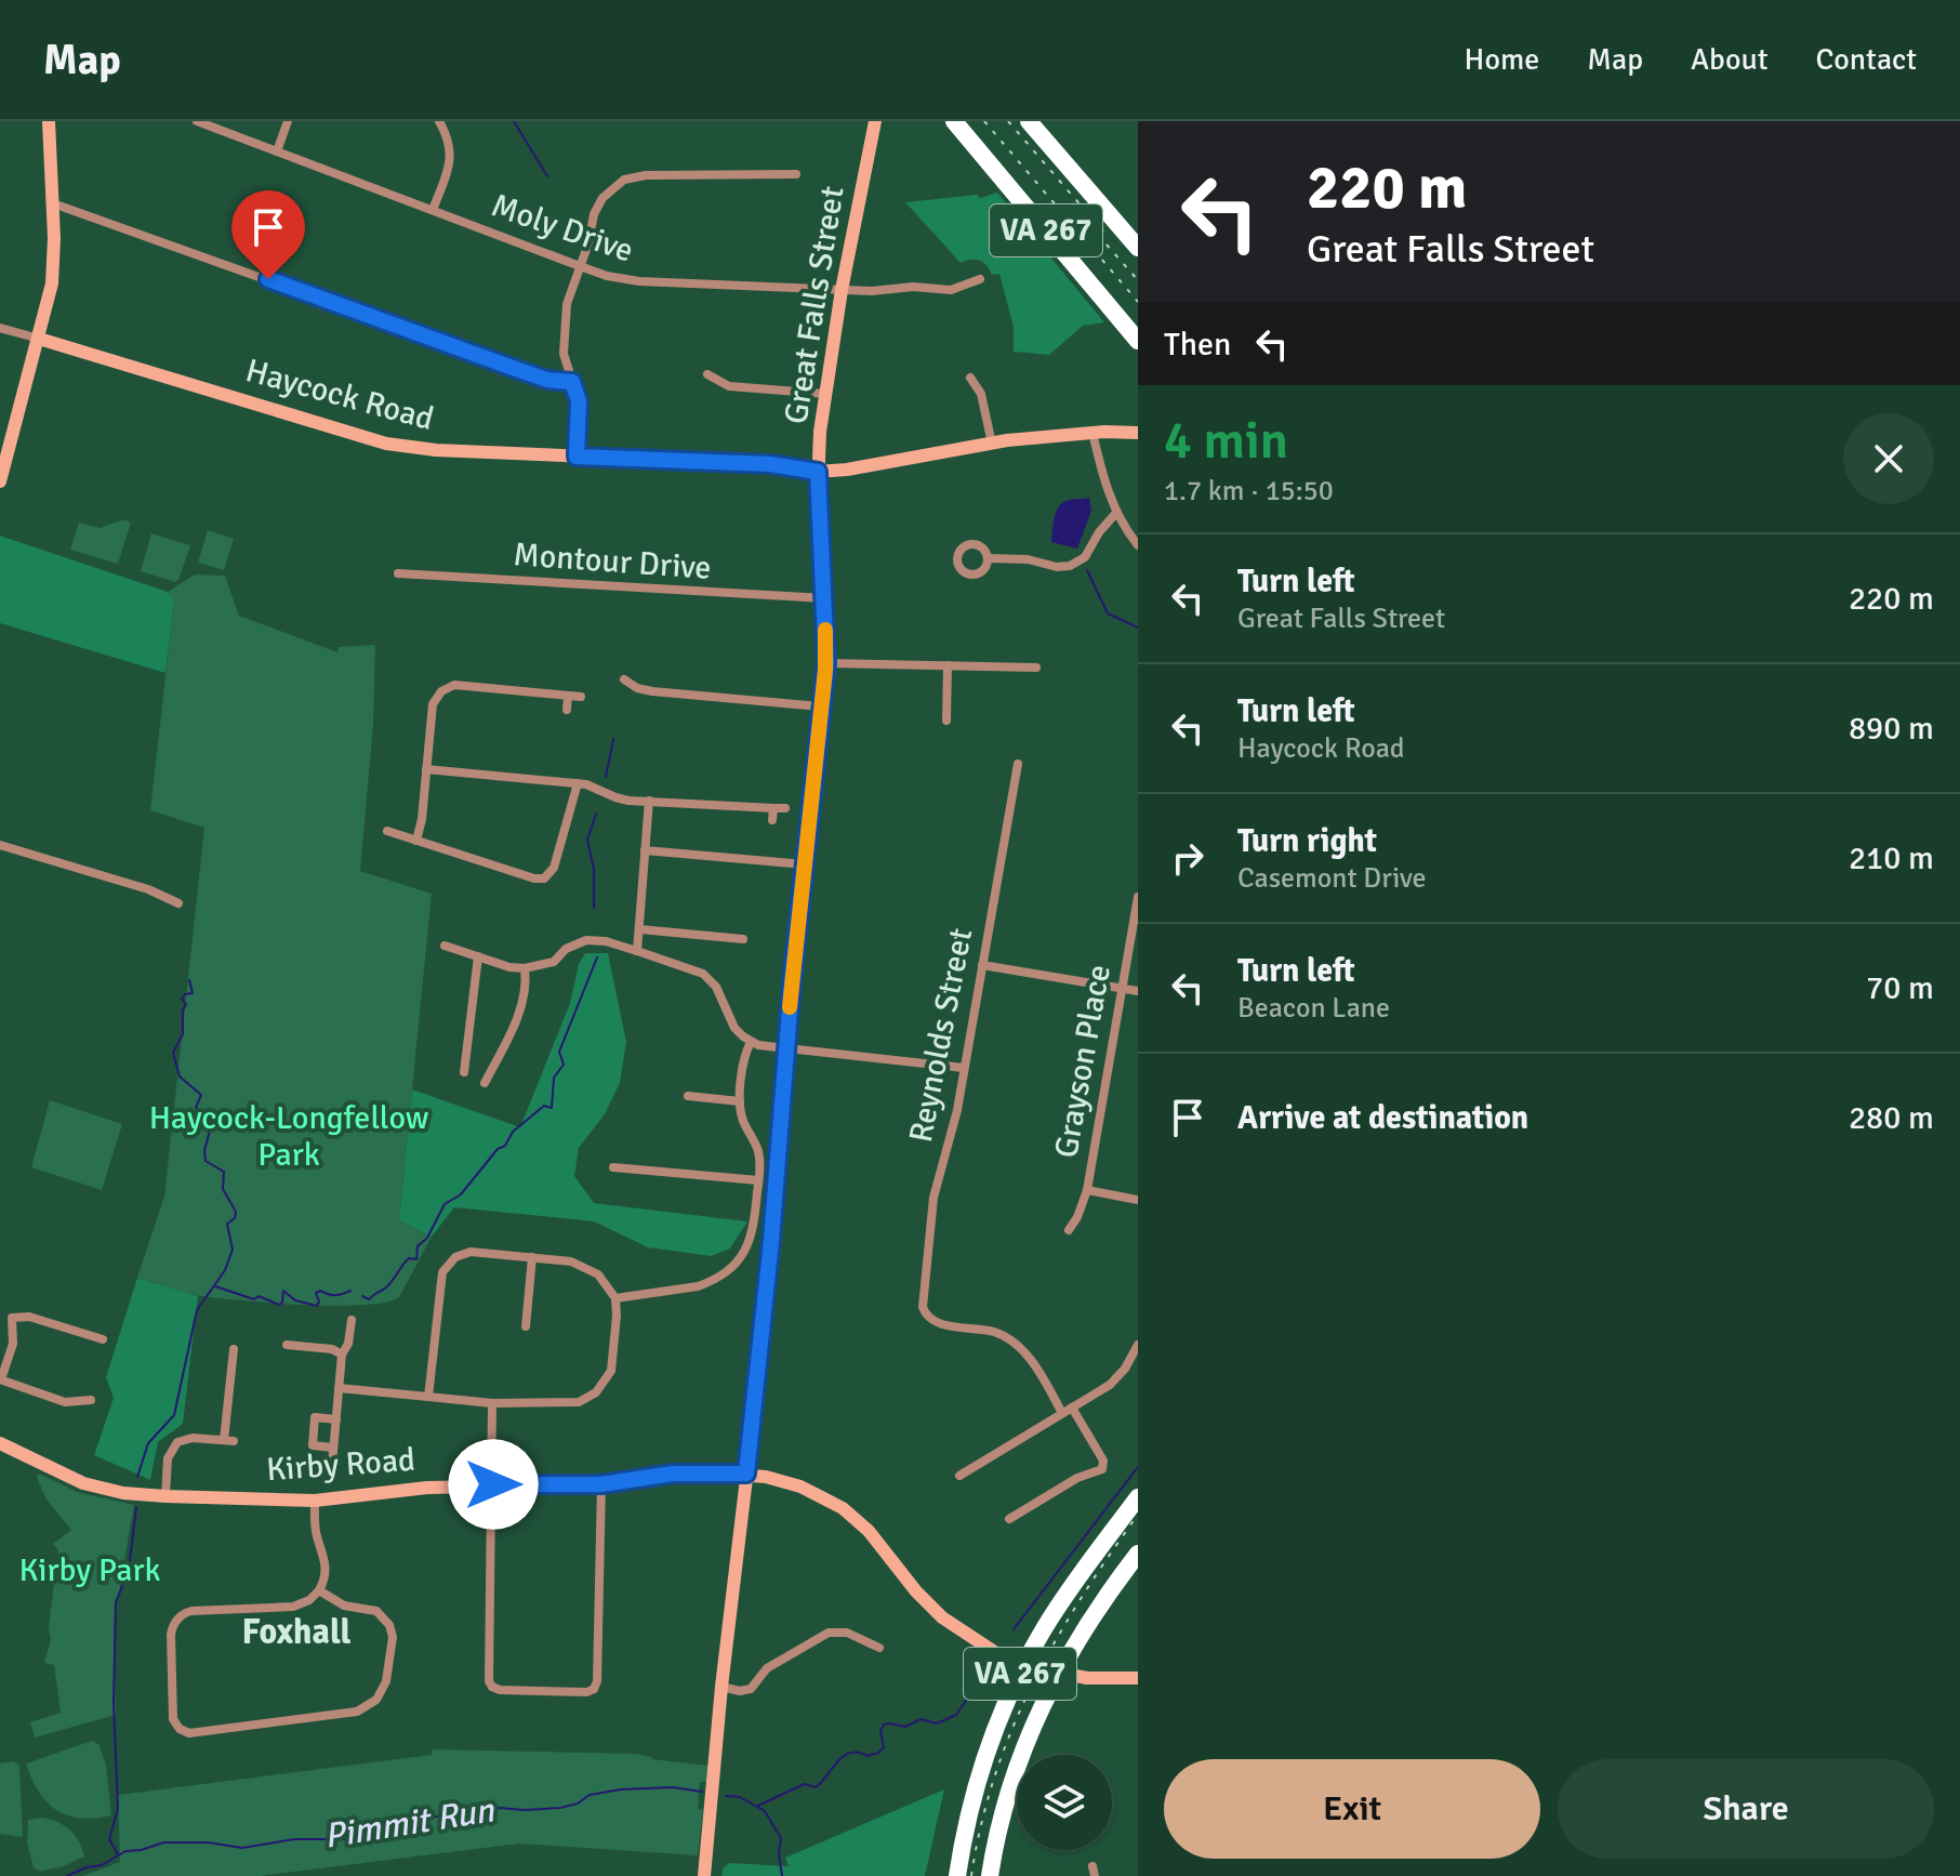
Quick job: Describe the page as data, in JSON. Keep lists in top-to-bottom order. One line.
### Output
{"streets":{"highway":["VA 267"],"main road":["Great Falls Street","Haycock Road","Kirby Road"],"street":["Moly Drive","Montour Drive","Reynolds Street","Grayson Place"]},"crossings":[["Moly Drive","Great Falls Street"],["Great Falls Street","Haycock Road"],["Great Falls Street","Montour Drive"],["Great Falls Street","Kirby Road"]],"districts":["Foxhall"],"water":["Pimmit Run"],"parks":["Haycock-Longfellow Park","Kirby Park"],"page":{"header":"Map","nav":["Home","Map","About","Contact"],"turn":["220 m","Great Falls Street"],"then":"Then","heading":["4 min","1.7 km · 15:50"],"list":[{"name":"Turn left","note":"Great Falls Street","value":"220 m"},{"name":"Turn left","note":"Haycock Road","value":"890 m"},{"name":"Turn right","note":"Casemont Drive","value":"210 m"},{"name":"Turn left","note":"Beacon Lane","value":"70 m"},{"name":"Arrive at destination","value":"280 m"}],"buttons":["Exit","Share"]}}
